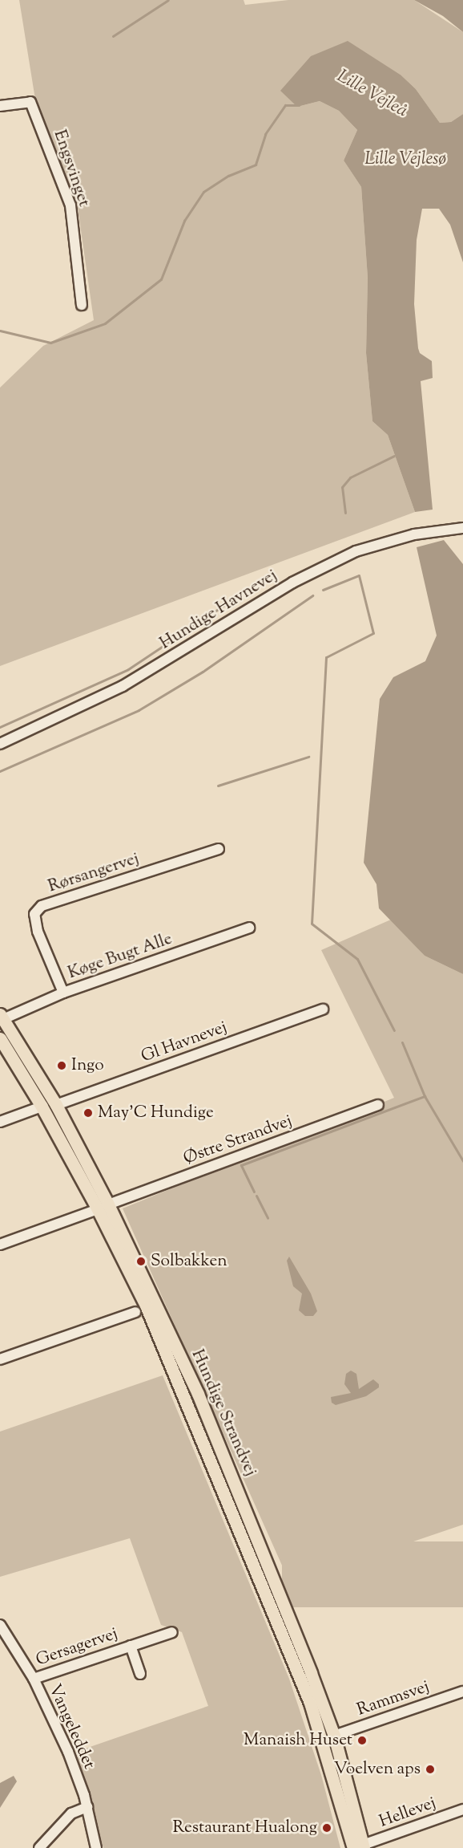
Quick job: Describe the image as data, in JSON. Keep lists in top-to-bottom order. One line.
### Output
{"streets":{"main road":["Hundige Strandvej"],"street":["Engsvinget","Hundige Havnevej","Rørsangervej","Køge Bugt Alle","Gl Havnevej","Østre Strandvej","Gersagervej","Rammsvej","Vangeleddet","Hellevej"]},"crossings":[["Rørsangervej","Køge Bugt Alle"],["Køge Bugt Alle","Hundige Strandvej"],["Gl Havnevej","Hundige Strandvej"],["Østre Strandvej","Hundige Strandvej"],["Hundige Strandvej","Rammsvej"],["Hundige Strandvej","Hellevej"],["Gersagervej","Vangeleddet"]],"water":["Lille Vejleå","Lille Vejlesø"],"places":["Ingo","May'C Hundige","Solbakken","Manaish Huset","Voelven aps","Restaurant Hualong"]}
